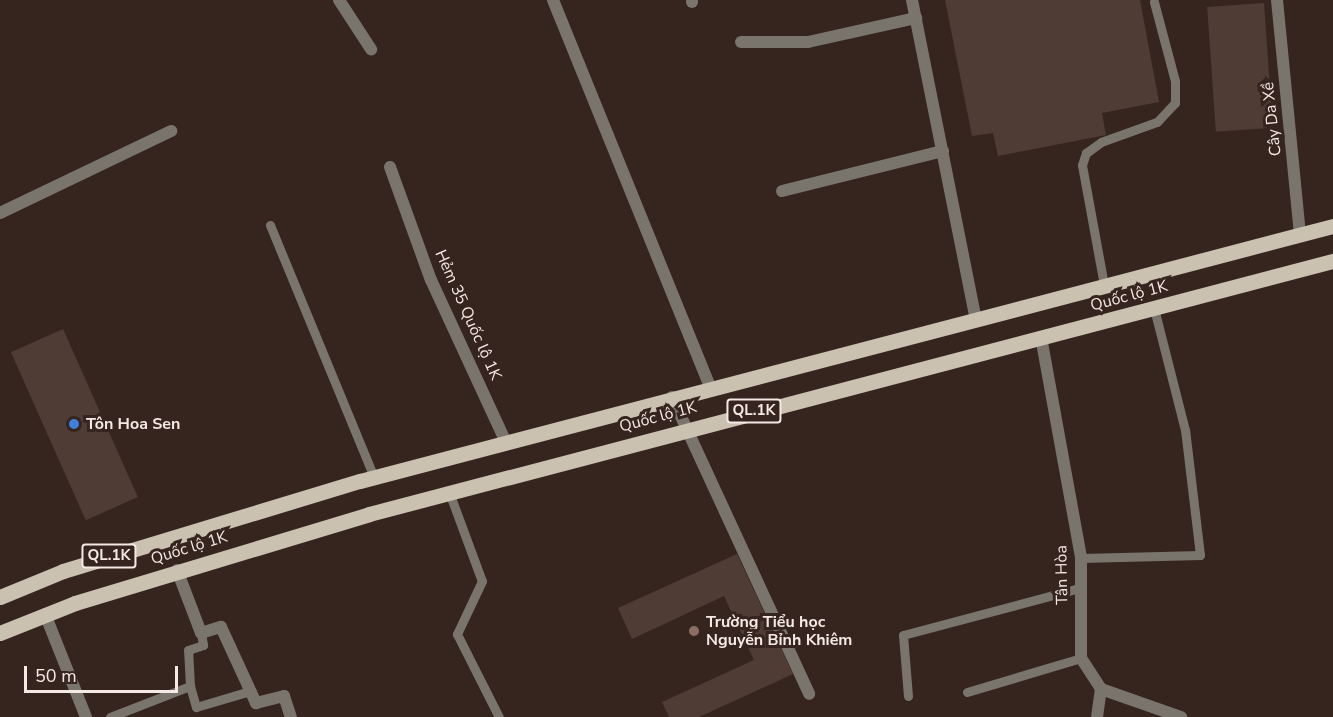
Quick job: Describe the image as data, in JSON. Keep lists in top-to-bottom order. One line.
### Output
{"streets":{"main road":["Quốc lộ 1K","QL.1K"],"street":["Cây Da Xề","Hẻm 35 Quốc lộ 1K","Tân Hòa"]},"crossings":[["Cây Da Xề","Quốc lộ 1K"],["Quốc lộ 1K","Hẻm 35 Quốc lộ 1K"],["Quốc lộ 1K","Tân Hòa"]],"places":["Tôn Hoa Sen","Trường Tiểu học Nguyễn Bỉnh Khiêm"],"scale_bar":"50 m"}
